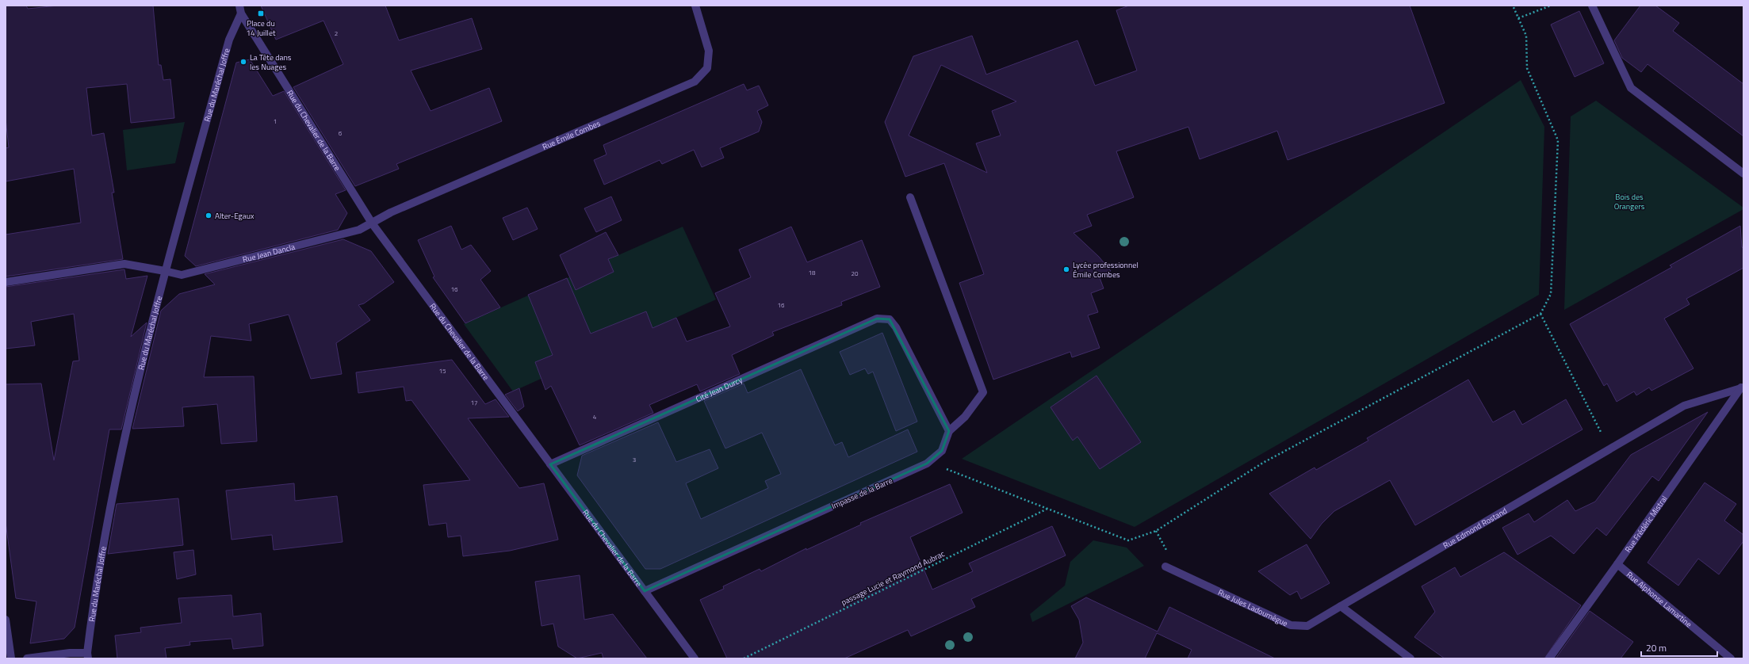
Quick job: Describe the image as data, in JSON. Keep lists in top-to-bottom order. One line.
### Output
{"streets":{"street":["Rue du Maréchal Joffre","Rue du Chevalier de la Barre","Rue Émile Combes","Rue Jean Dancla","Cité Jean Durcy","Impasse de la Barre","Rue Frédéric Mistral","Rue Edmond Rostand","Rue Alphonse Lamartine","Rue Jules Ladoumègue"],"path":["passage Lucie et Raymond Aubrac"]},"crossings":[["Rue du Maréchal Joffre","Rue du Chevalier de la Barre"],["Rue du Maréchal Joffre","Rue Jean Dancla"],["Rue du Chevalier de la Barre","Rue Émile Combes"],["Rue du Chevalier de la Barre","Rue Jean Dancla"],["Rue du Chevalier de la Barre","Cité Jean Durcy"],["Rue du Chevalier de la Barre","Impasse de la Barre"],["Rue Émile Combes","Rue Jean Dancla"],["Cité Jean Durcy","Impasse de la Barre"],["Rue Frédéric Mistral","Rue Edmond Rostand"],["Rue Frédéric Mistral","Rue Alphonse Lamartine"],["Rue Edmond Rostand","Rue Jules Ladoumègue"]],"parks":["Bois des Orangers"],"places":{"transit":["Place du 14 Juillet"],"other":["La Tête dans les Nuages","Alter-Egaux","Lycée professionnel Émile Combes"]},"house_numbers":["2","1","6","18","20","16","16","15","17","4","3"],"scale_bar":"20 m"}
